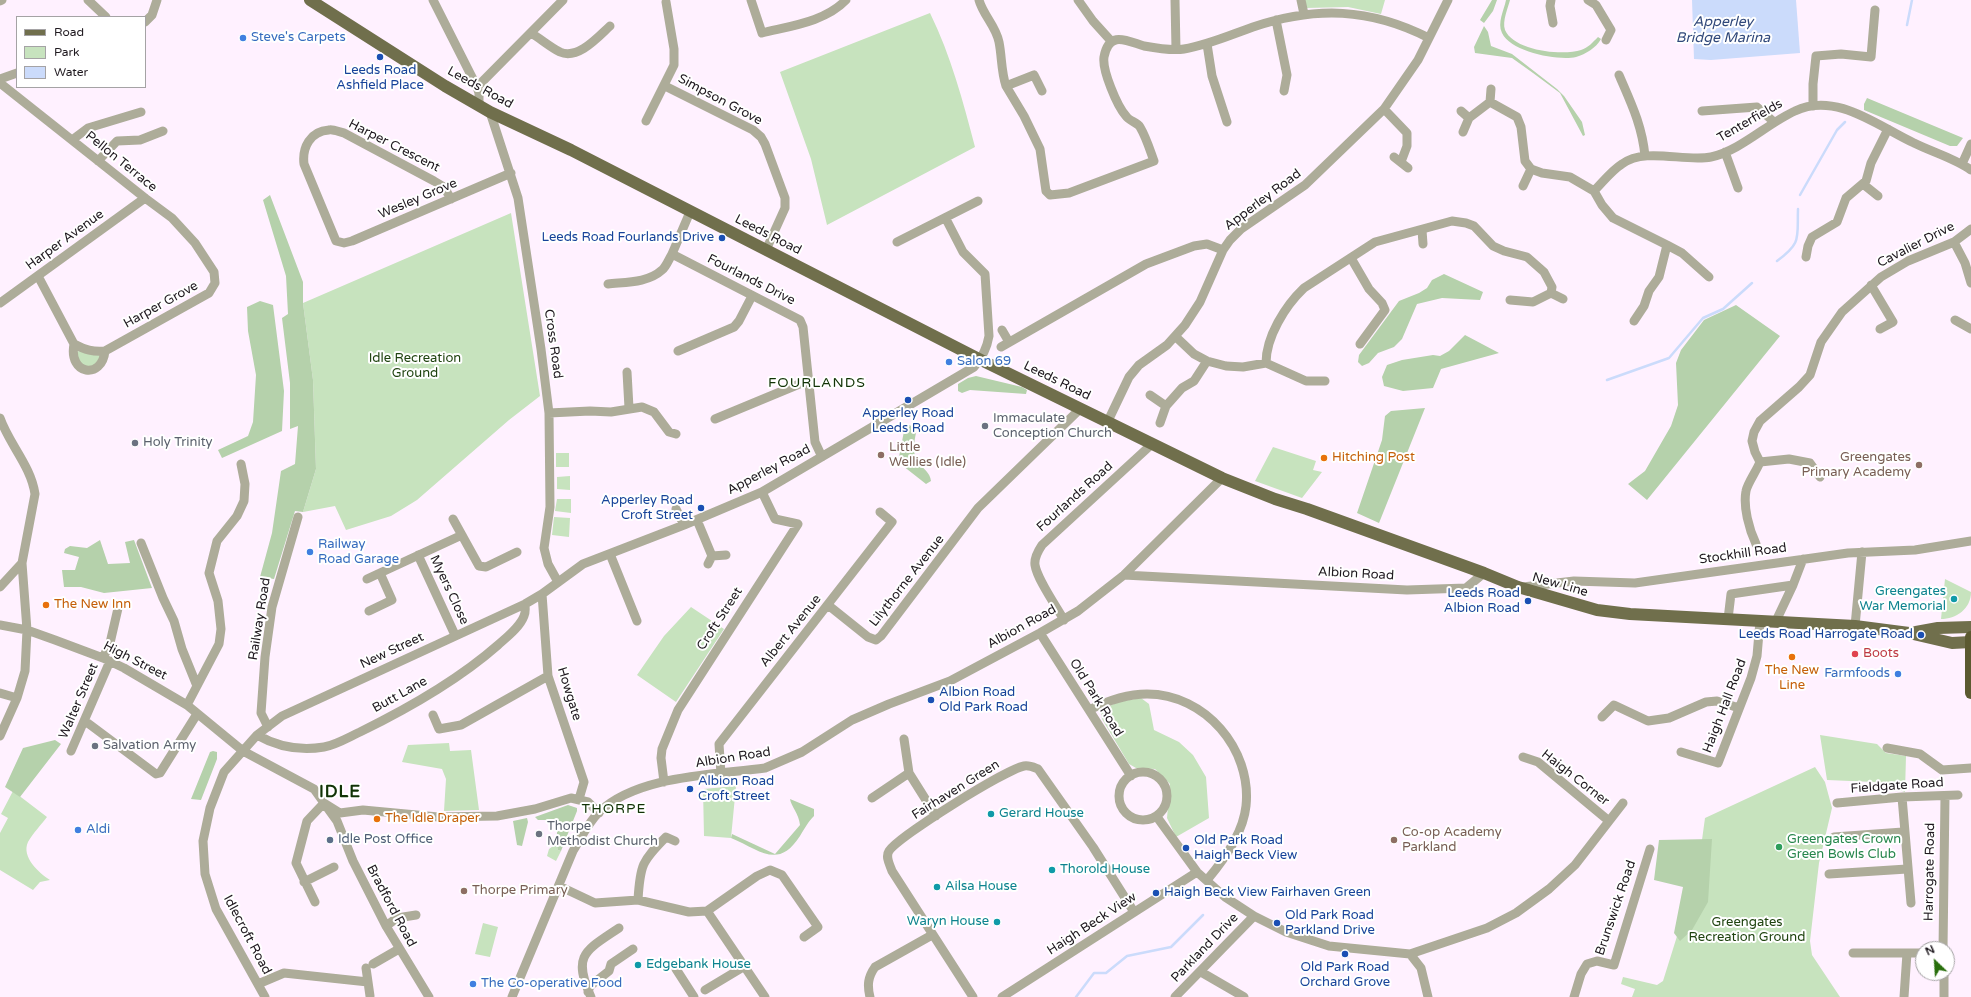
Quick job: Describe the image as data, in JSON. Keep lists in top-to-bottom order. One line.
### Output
{"streets":{"main road":["Leeds Road","New Line"],"street":["Simpson Grove","Tenterfields","Harper Crescent","Pellon Terrace","Wesley Grove","Apperley Road","Harper Avenue","Cavalier Drive","Fourlands Drive","Harper Grove","Cross Road","Fourlands Road","Stockhill Road","Albion Road","Lilythorne Avenue","Myers Close","Railway Road","Croft Street","Albert Avenue","New Street","High Street","Howgate","Butt Lane","Old Park Road","Walter Street","Haigh Hall Road","Haigh Corner","Fieldgate Road","Fairhaven Green","Harrogate Road","Bradford Road","Brunswick Road","Haigh Beck View","Idlecroft Road","Parkland Drive"]},"crossings":[["Leeds Road","Simpson Grove"],["Leeds Road","Apperley Road"],["Leeds Road","Cross Road"],["Leeds Road","Fourlands Road"],["Leeds Road","Albion Road"],["Leeds Road","Lilythorne Avenue"],["Leeds Road","New Line"],["Harper Crescent","Wesley Grove"],["Pellon Terrace","Harper Avenue"],["Pellon Terrace","Harper Grove"],["Wesley Grove","Cross Road"],["Apperley Road","Fourlands Drive"],["Apperley Road","Cross Road"],["Apperley Road","Croft Street"],["Apperley Road","New Street"],["Cross Road","New Street"],["Fourlands Road","Albion Road"],["Stockhill Road","New Line"],["Albion Road","New Line"],["Albion Road","Croft Street"],["Albion Road","Albert Avenue"],["Albion Road","Old Park Road"],["Lilythorne Avenue","Albert Avenue"],["New Line","Haigh Hall Road"],["Myers Close","New Street"],["Railway Road","New Street"],["New Street","High Street"],["New Street","Howgate"],["New Street","Butt Lane"],["New Street","Bradford Road"],["New Street","Idlecroft Road"],["High Street","Walter Street"],["High Street","Bradford Road"],["High Street","Idlecroft Road"],["Fieldgate Road","Harrogate Road"],["Fairhaven Green","Haigh Beck View"],["Bradford Road","Idlecroft Road"]],"districts":["FOURLANDS","IDLE","THORPE"],"water":["Apperley Bridge Marina"],"parks":["Idle Recreation Ground","Greengates Recreation Ground"],"places":["Steve's Carpets","Leeds Road Ashfield Place","Leeds Road Fourlands Drive","Salon 69","Apperley Road Leeds Road","Immaculate Conception Church","Holy Trinity","Little Wellies (Idle)","Hitching Post","Greengates Primary Academy","Apperley Road Croft Street","Railway Road Garage","Greengates War Memorial","Leeds Road Albion Road","The New Inn","Leeds Road Harrogate Road","Boots","The New Line","Farmfoods","Albion Road Old Park Road","Salvation Army","Albion Road Croft Street","Gerard House","The Idle Draper","Aldi","Thorpe Methodist Church","Idle Post Office","Co-op Academy Parkland","Greengates Crown Green Bowls Club","Old Park Road Haigh Beck View","Thorold House","Ailsa House","Thorpe Primary","Haigh Beck View Fairhaven Green","Waryn House","Old Park Road Parkland Drive","Old Park Road Orchard Grove","Edgebank House","The Co-operative Food"],"legend":["Road","Park","Water"],"north":"top left"}
